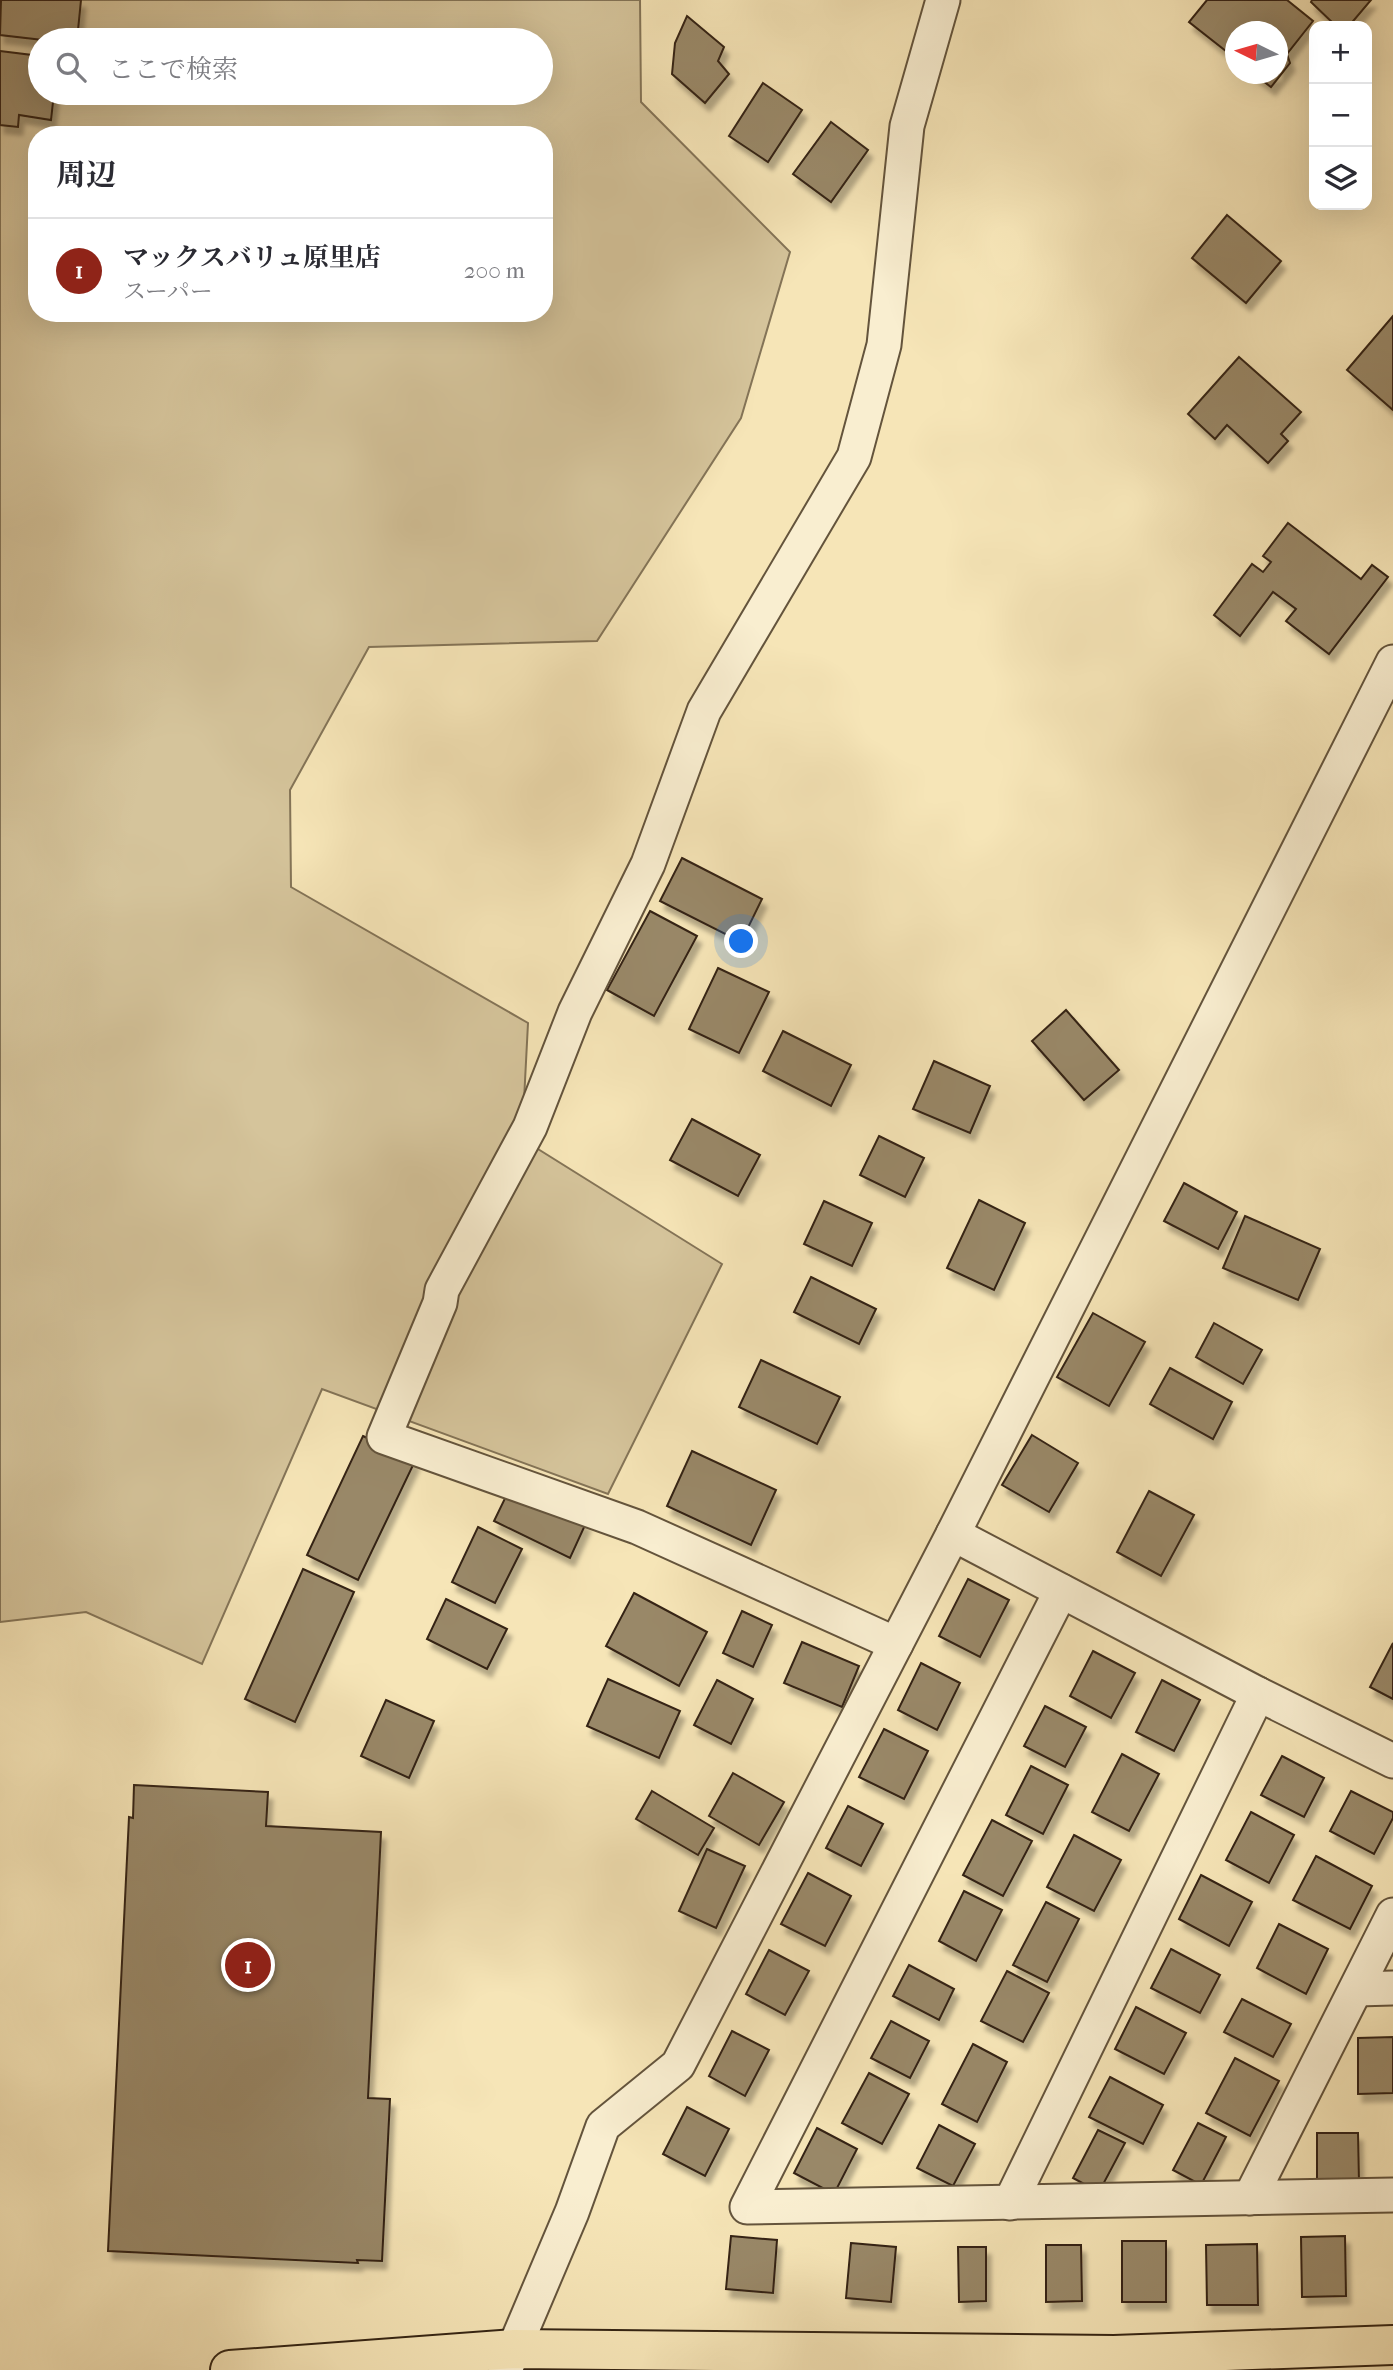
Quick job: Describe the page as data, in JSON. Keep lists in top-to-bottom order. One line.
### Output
{"north":"left","page":{"map_buttons":["+","−"],"search":"ここで検索","heading":"周辺","list":[{"mark":"1","name":"マックスバリュ原里店","note":"スーパー","value":"200 m"}],"pins":"1"}}
